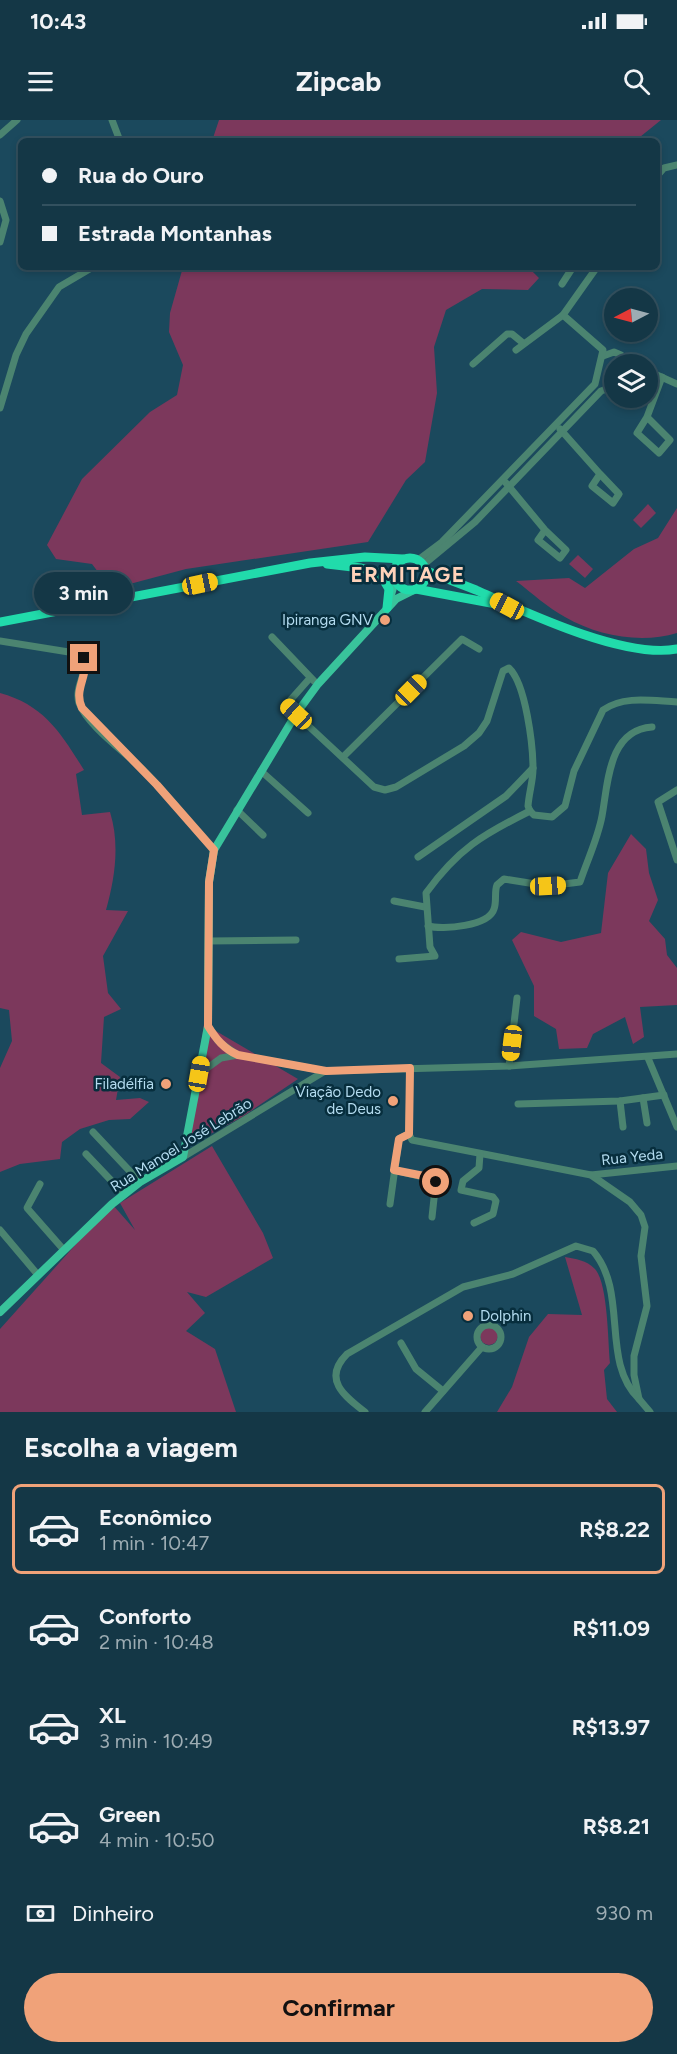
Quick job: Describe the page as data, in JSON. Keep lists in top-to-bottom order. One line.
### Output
{"streets":{"main road":["Rua Manoel José Lebrão"],"street":["Rua Yeda"]},"districts":["ERMITAGE"],"places":["Ipiranga GNV","Filadélfia","Viação Dedo de Deus","Dolphin"],"north":"left","page":{"status":"10:43","header":"Zipcab","banner":["Rua do Ouro","Estrada Montanhas"],"bubble":"3 min","heading":"Escolha a viagem","list":[{"name":"Econômico","note":"1 min · 10:47","value":"R$8.22"},{"name":"Conforto","note":"2 min · 10:48","value":"R$11.09"},{"name":"XL","note":"3 min · 10:49","value":"R$13.97"},{"name":"Green","note":"4 min · 10:50","value":"R$8.21"}],"pay":["Dinheiro","930 m"],"buttons":"Confirmar"}}
